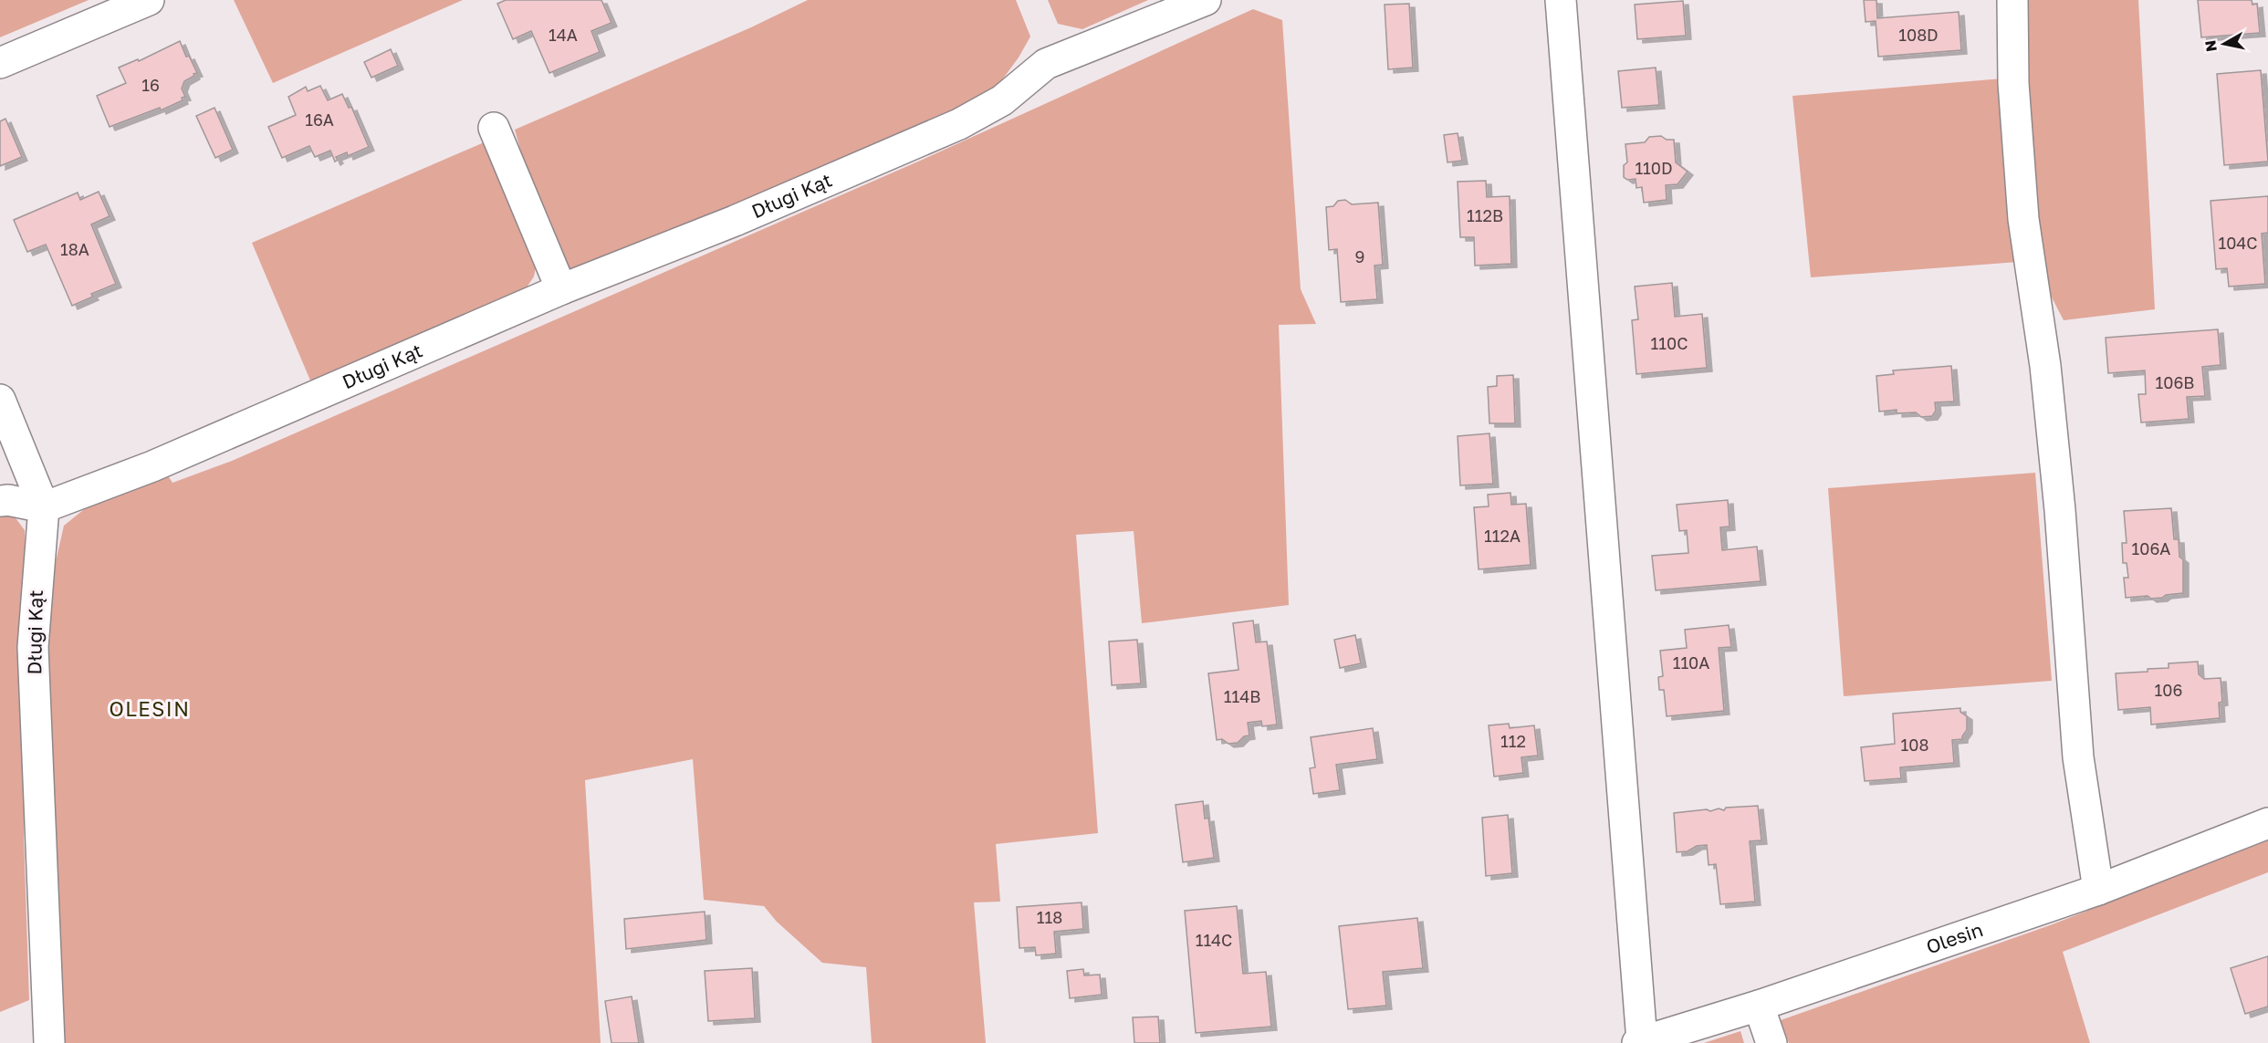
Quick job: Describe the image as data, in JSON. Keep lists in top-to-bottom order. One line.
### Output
{"streets":{"street":["Długi Kąt","Olesin"]},"districts":["OLESIN"],"house_numbers":["14A","108D","16","16A","110D","112B","104C","18A","9","110C","106B","112A","106A","110A","106","114B","112","108","118","114C"],"north":"left"}
